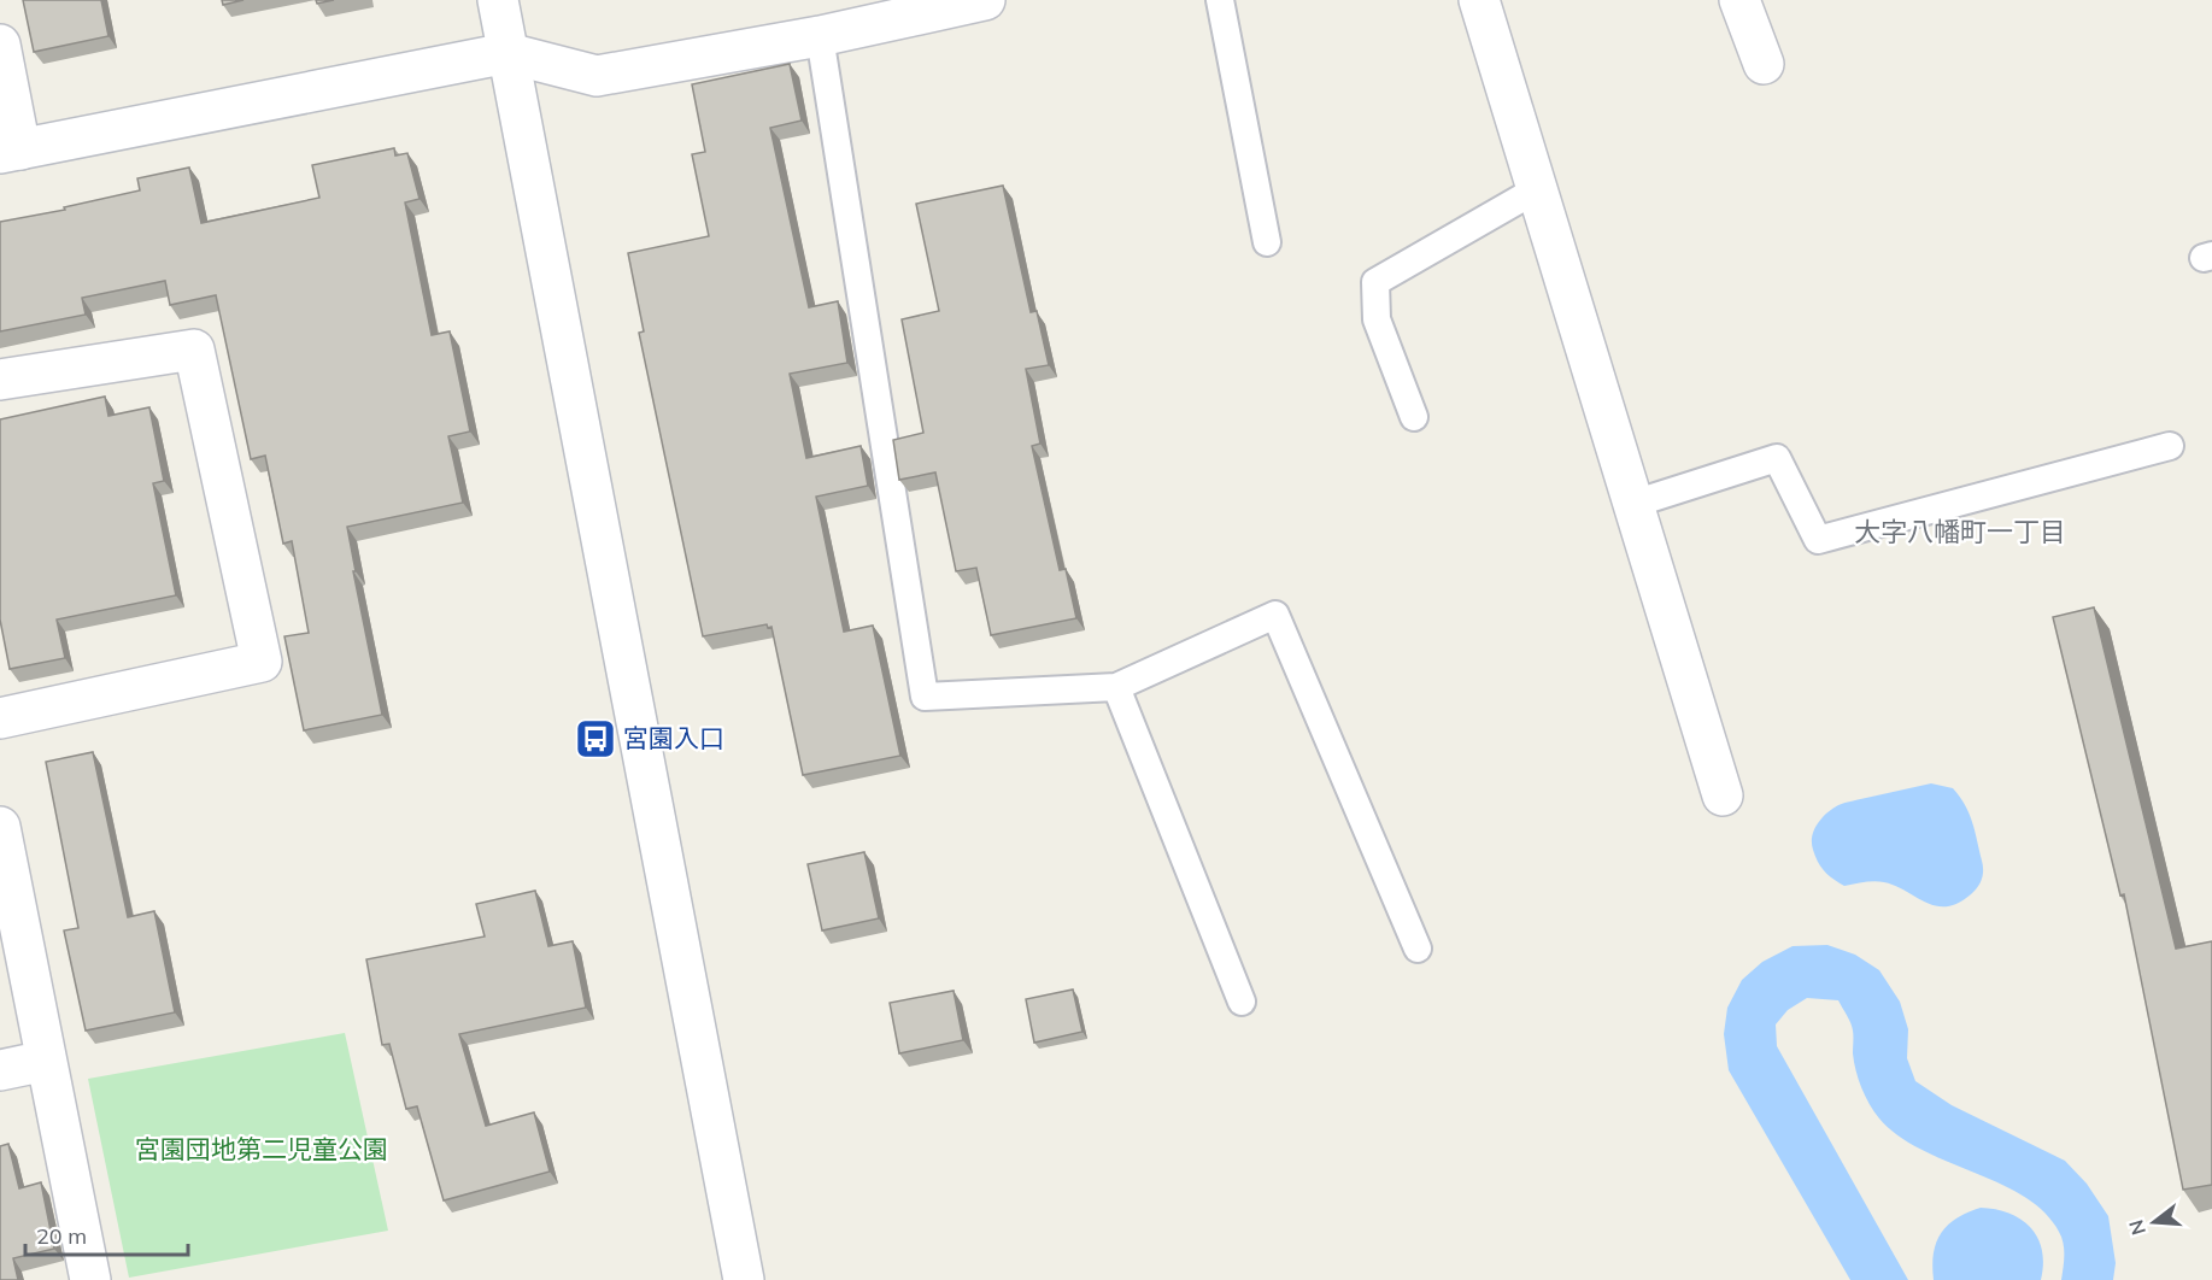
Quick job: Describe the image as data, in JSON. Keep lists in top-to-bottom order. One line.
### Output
{"districts":["大字八幡町一丁目"],"parks":["宮園団地第二児童公園"],"places":{"bus stop":["宮園入口"]},"scale_bar":"20 m","north":"left"}
